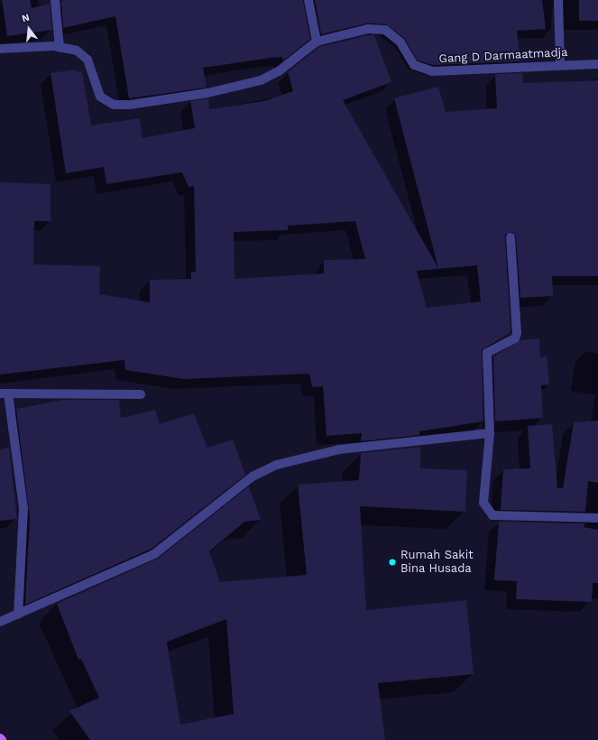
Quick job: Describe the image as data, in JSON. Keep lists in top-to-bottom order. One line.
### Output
{"streets":{"street":["Gang D Darmaatmadja"]},"places":["Rumah Sakit Bina Husada"],"north":"top"}
